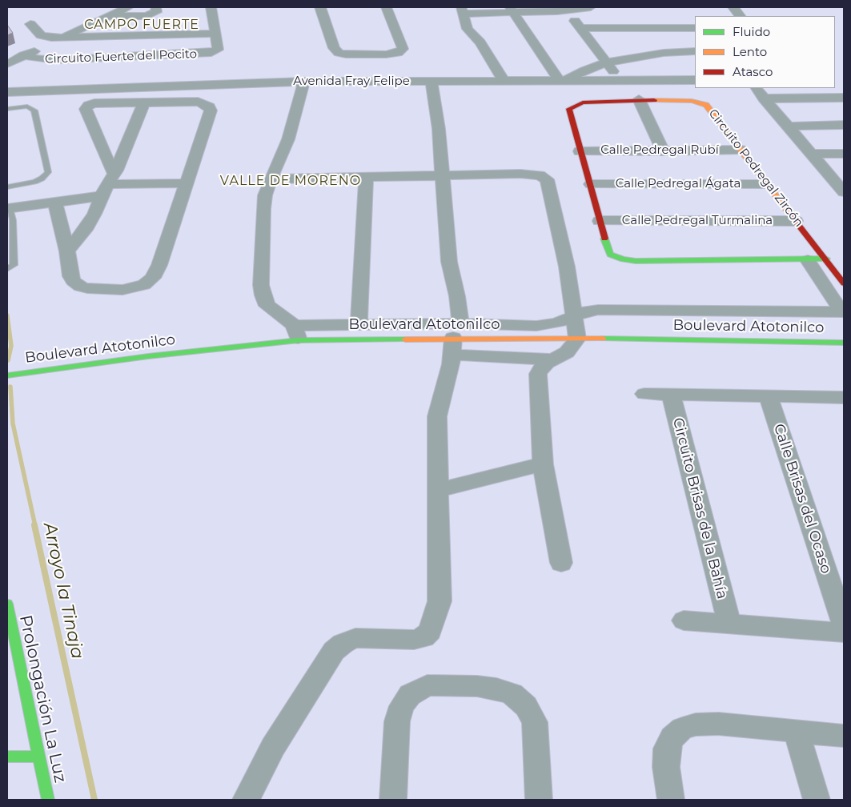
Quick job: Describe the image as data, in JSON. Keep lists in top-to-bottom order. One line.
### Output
{"streets":{"street":["Circuito Fuerte del Pocito","Avenida Fray Felipe","Calle Pedregal Rubí","Circuito Pedregal Zircón","Calle Pedregal Ágata","Calle Pedregal Turmalina","Boulevard Atotonilco","Calle Brisas del Ocaso","Circuito Brisas de la Bahía","Prolongación La Luz"]},"crossings":[["Calle Pedregal Rubí","Circuito Pedregal Zircón"],["Circuito Pedregal Zircón","Calle Pedregal Ágata"],["Circuito Pedregal Zircón","Calle Pedregal Turmalina"]],"districts":["CAMPO FUERTE","VALLE DE MORENO"],"water":["Arroyo la Tinaja"],"legend":["Fluido","Lento","Atasco"]}
